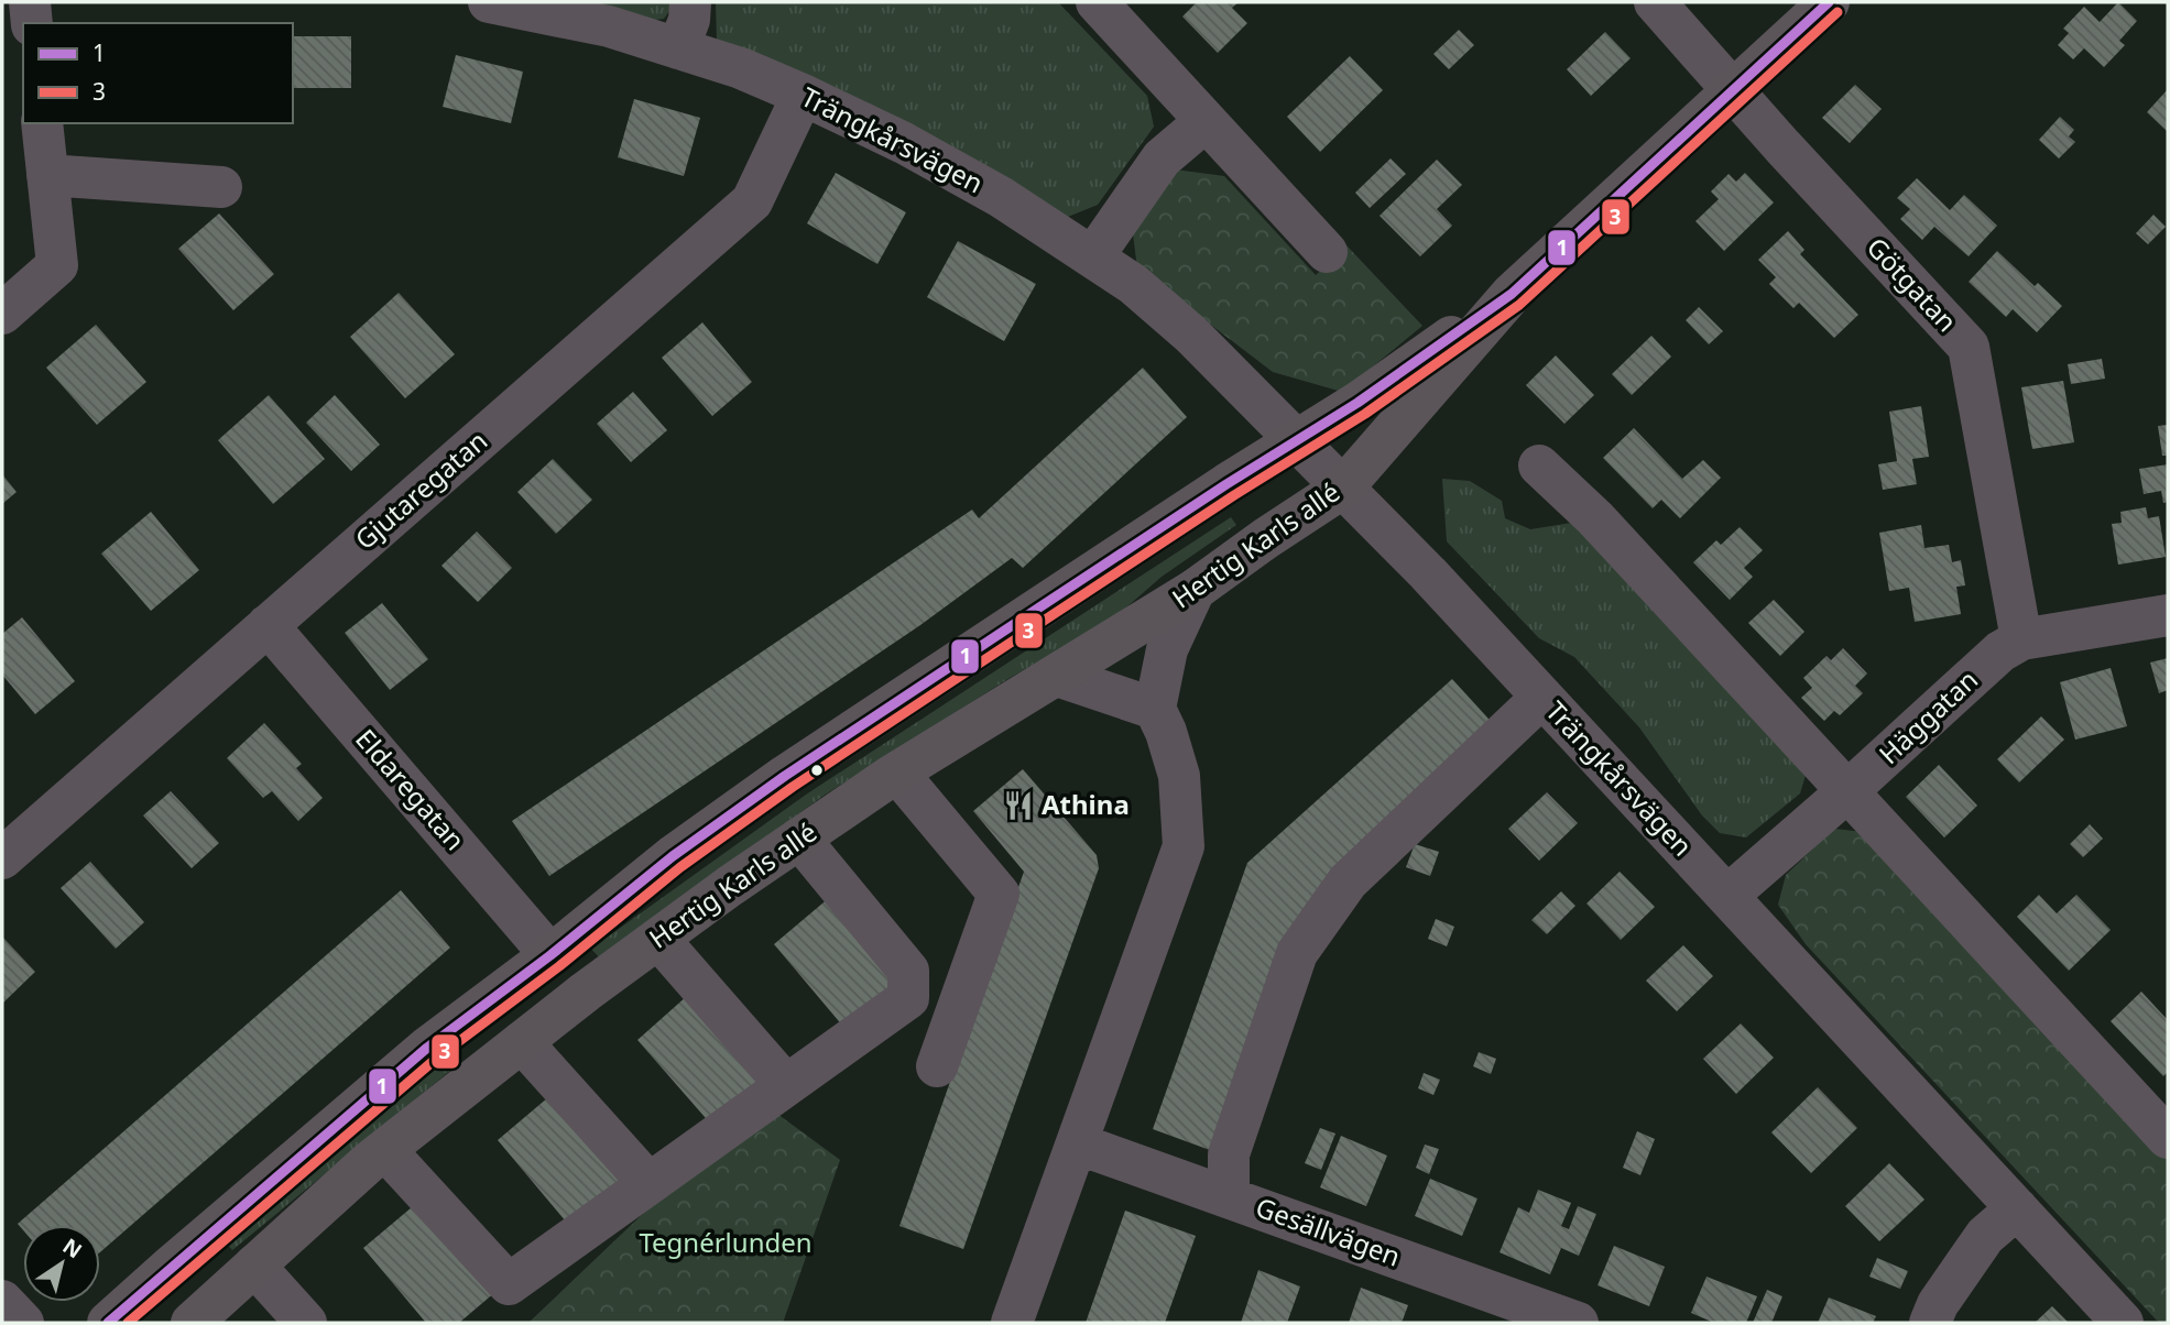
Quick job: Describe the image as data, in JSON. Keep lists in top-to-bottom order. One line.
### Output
{"streets":{"main road":["Hertig Karls allé"],"street":["Trängkårsvägen","Götgatan","Gjutaregatan","Häggatan","Eldaregatan","Gesällvägen"]},"crossings":[["Trängkårsvägen","Gjutaregatan"],["Trängkårsvägen","Hertig Karls allé"],["Trängkårsvägen","Häggatan"],["Götgatan","Häggatan"],["Gjutaregatan","Eldaregatan"],["Hertig Karls allé","Eldaregatan"]],"parks":["Tegnérlunden"],"places":{"restaurant":["Athina"]},"lines":["transit line 1","transit line 3"],"legend":["1","3"],"north":"top right"}
